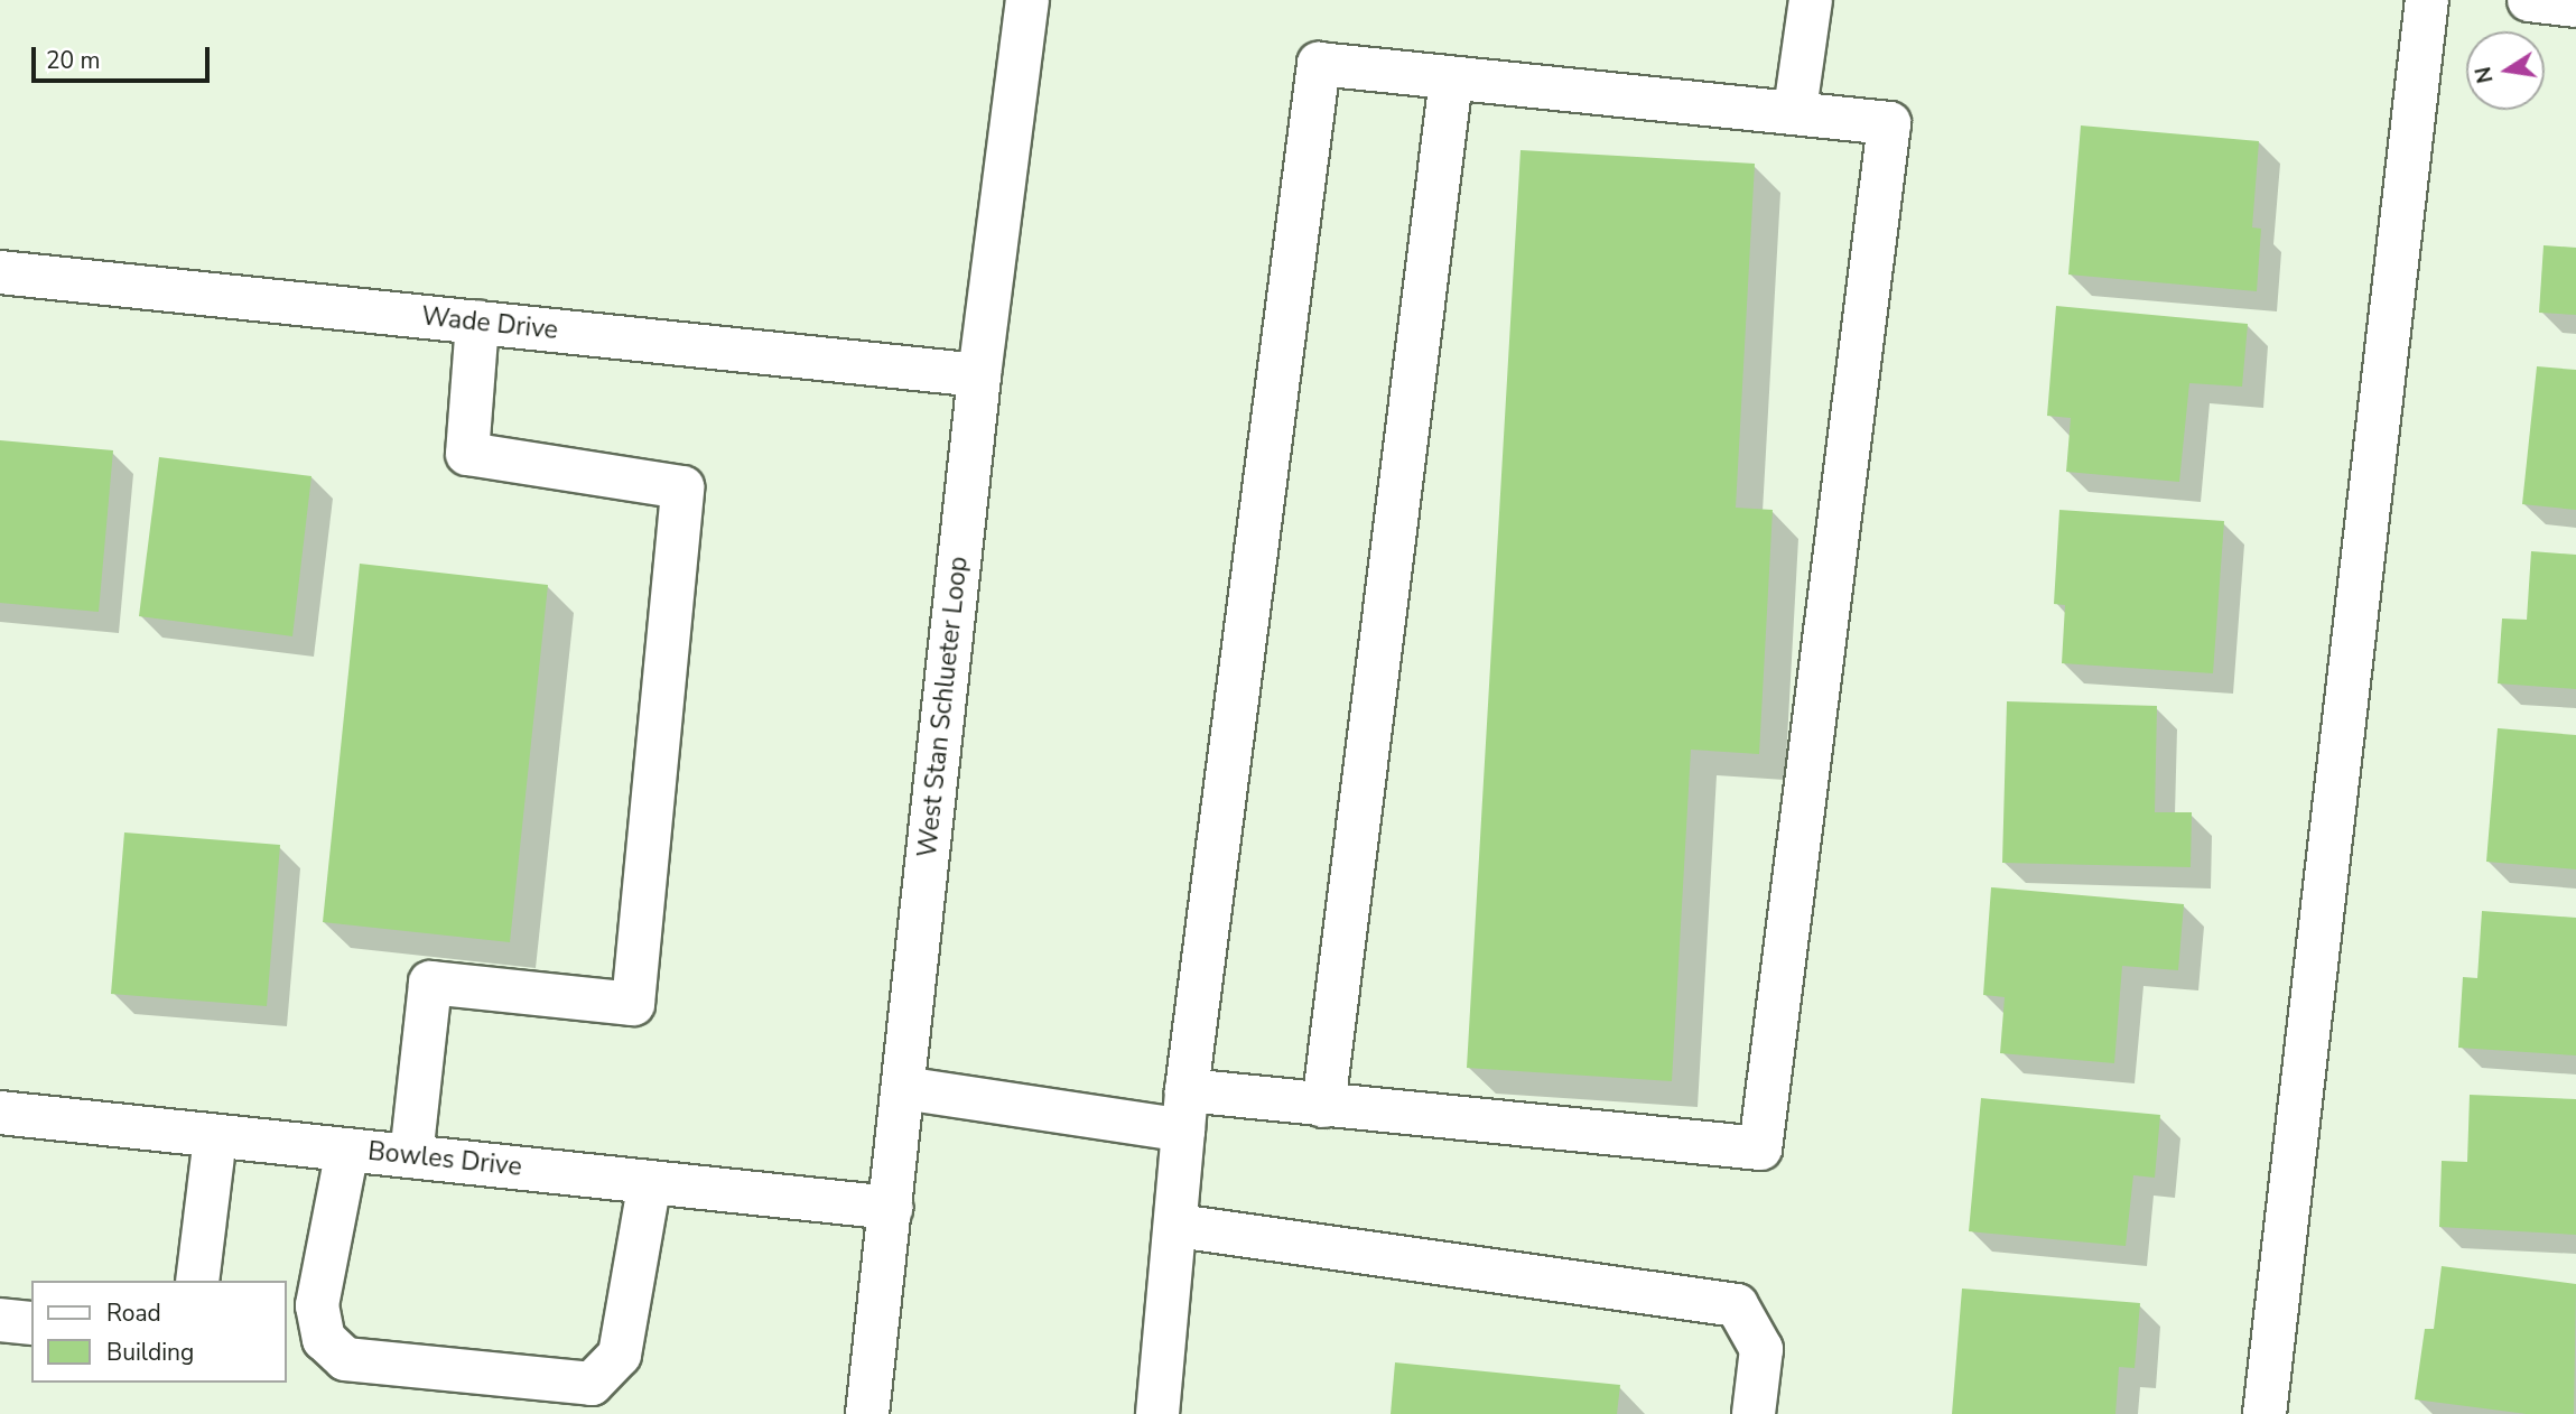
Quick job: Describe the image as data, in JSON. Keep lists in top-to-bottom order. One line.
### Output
{"streets":{"street":["Wade Drive","West Stan Schlueter Loop","Bowles Drive"]},"crossings":[["Wade Drive","West Stan Schlueter Loop"],["West Stan Schlueter Loop","Bowles Drive"]],"legend":["Road","Building"],"scale_bar":"20 m","north":"left"}
